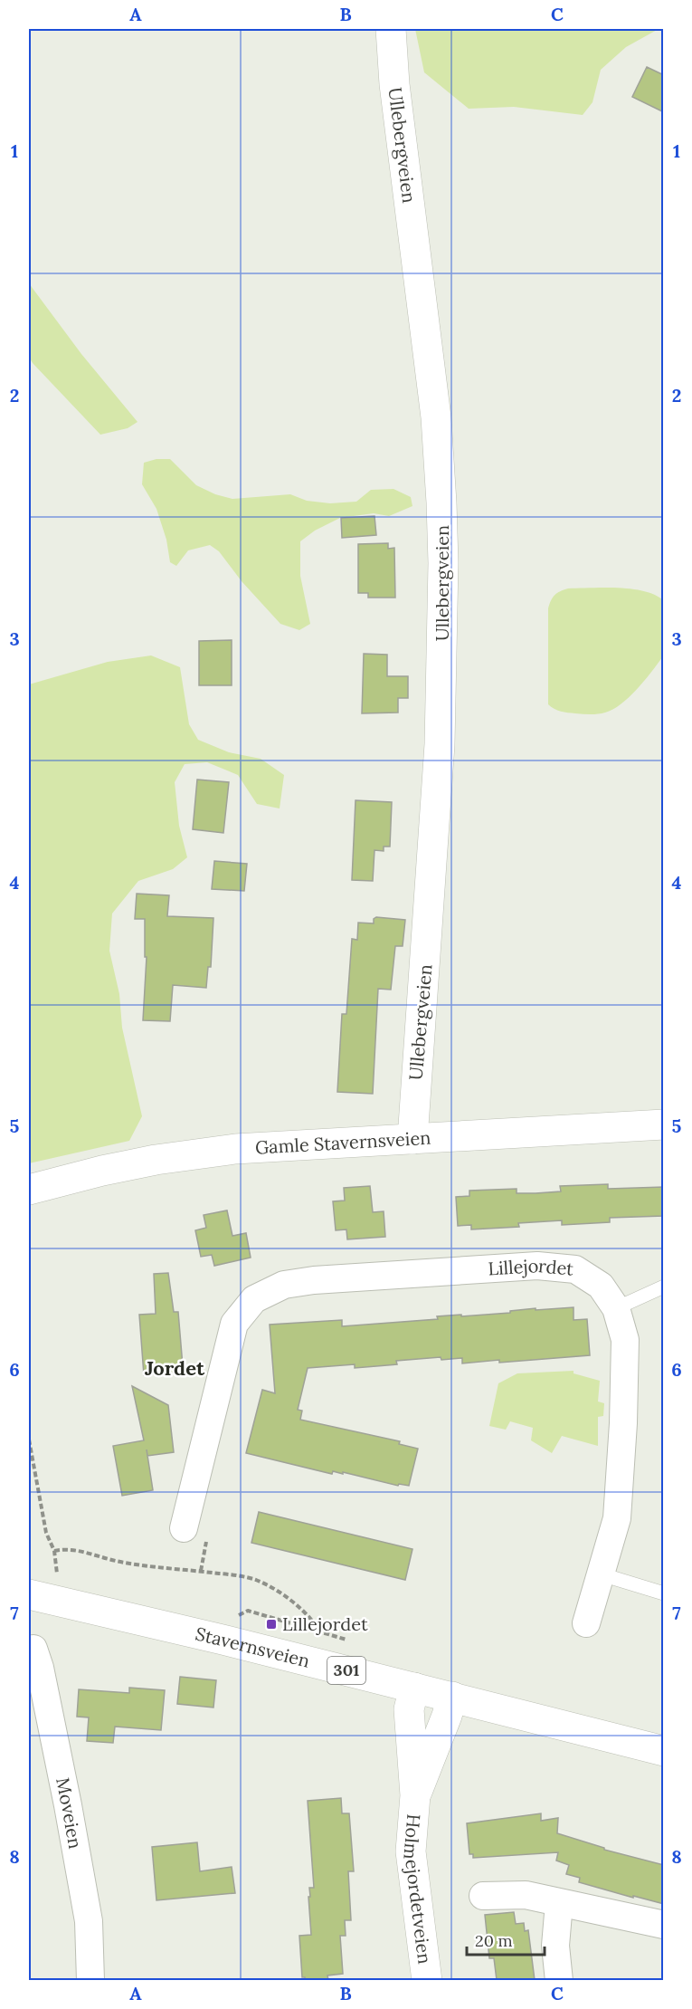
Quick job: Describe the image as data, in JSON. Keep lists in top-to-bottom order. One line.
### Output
{"streets":{"street":["Ullebergveien","Gamle Stavernsveien","Lillejordet","Stavernsveien","301","Moveien","Holmejordetveien"]},"crossings":[["Ullebergveien","Gamle Stavernsveien"],["Stavernsveien","Holmejordetveien"]],"districts":["Jordet"],"places":{"transit":["Lillejordet"]},"scale_bar":"20 m","grid":{"columns":["A","B","C"],"rows":["1","2","3","4","5","6","7","8"]}}
